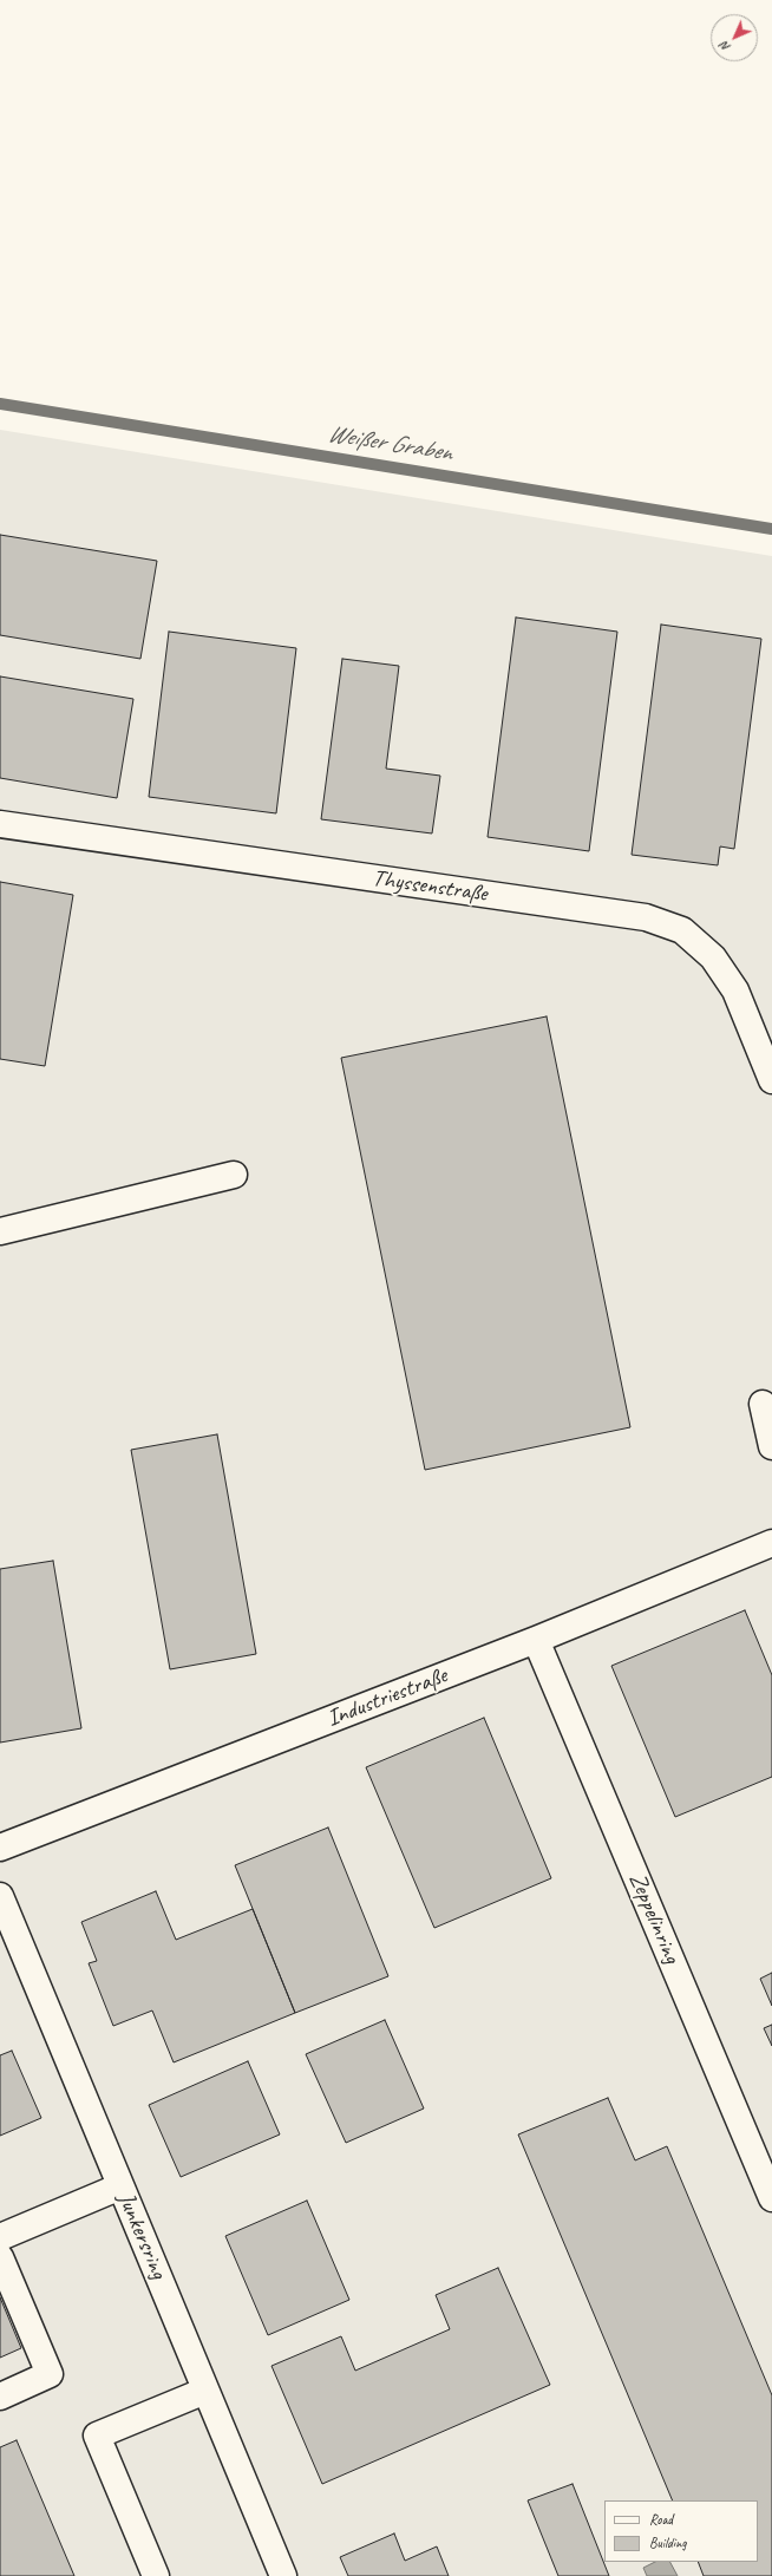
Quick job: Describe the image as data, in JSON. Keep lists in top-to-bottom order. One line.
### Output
{"streets":{"street":["Thyssenstraße","Industriestraße","Zeppelinring","Junkersring"]},"crossings":[["Industriestraße","Zeppelinring"]],"water":["Weißer Graben"],"legend":["Road","Building"],"north":"bottom left"}
